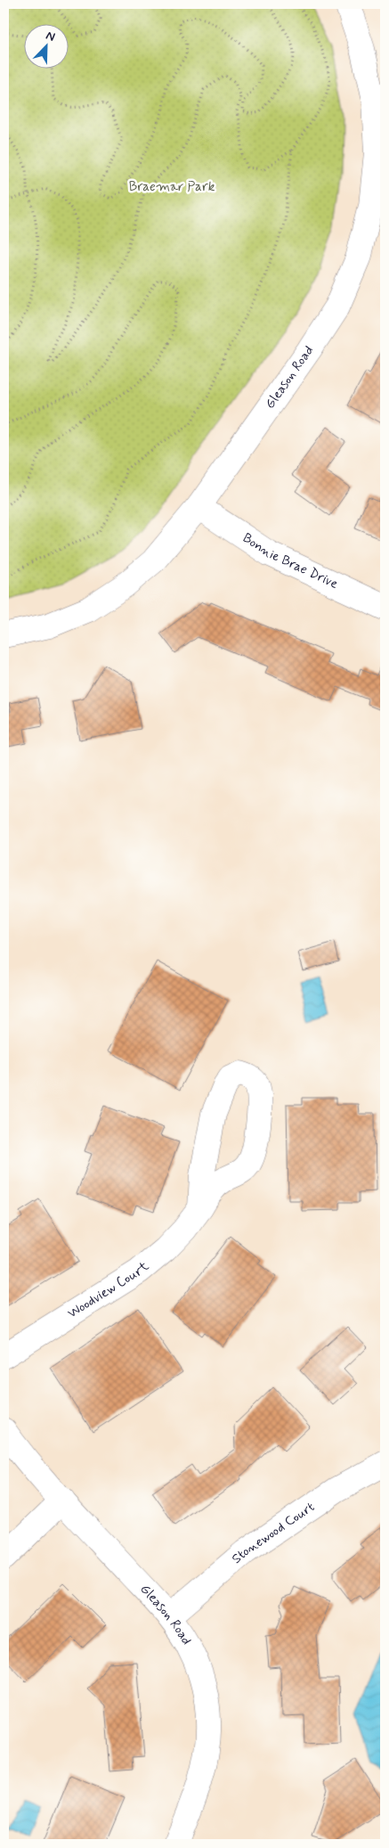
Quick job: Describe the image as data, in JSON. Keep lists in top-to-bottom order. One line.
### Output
{"streets":{"street":["Gleason Road","Bonnie Brae Drive","Woodview Court","Stonewood Court"]},"crossings":[["Gleason Road","Bonnie Brae Drive"],["Gleason Road","Stonewood Court"]],"parks":["Braemar Park"],"north":"top right"}
